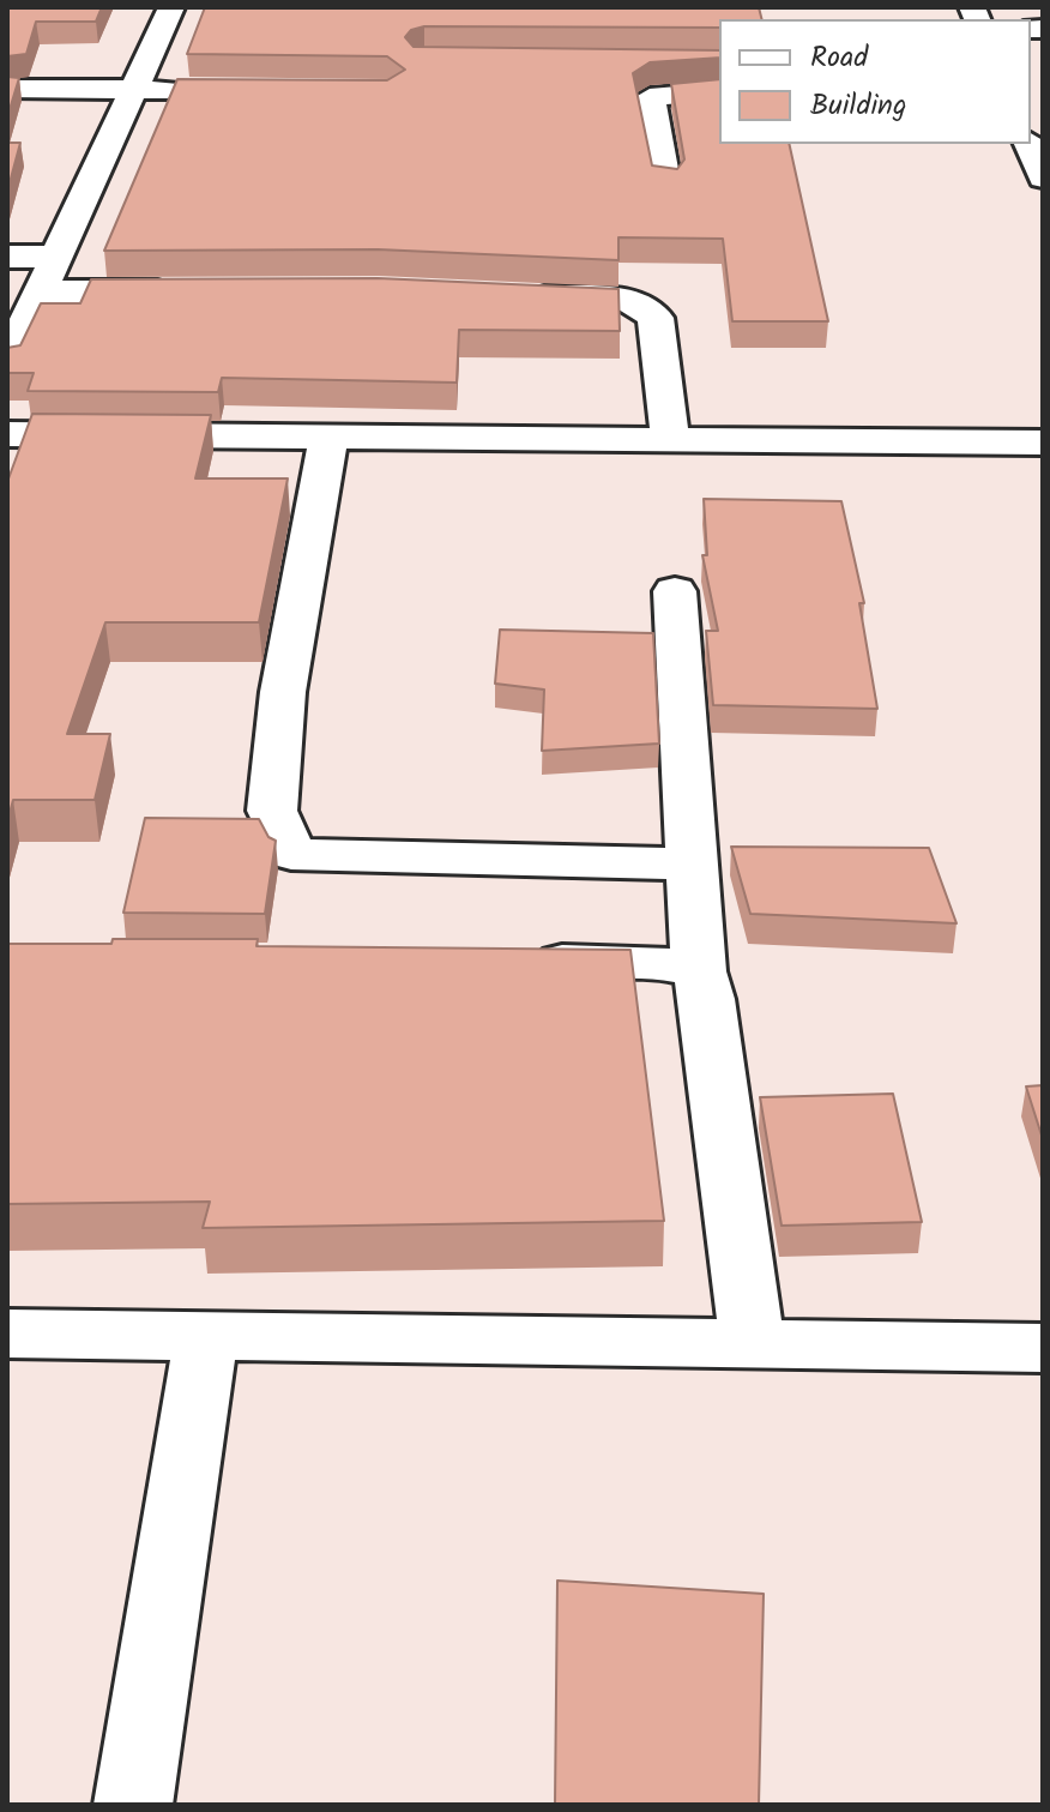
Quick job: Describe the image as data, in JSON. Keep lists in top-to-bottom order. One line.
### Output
{"legend":["Road","Building"]}
